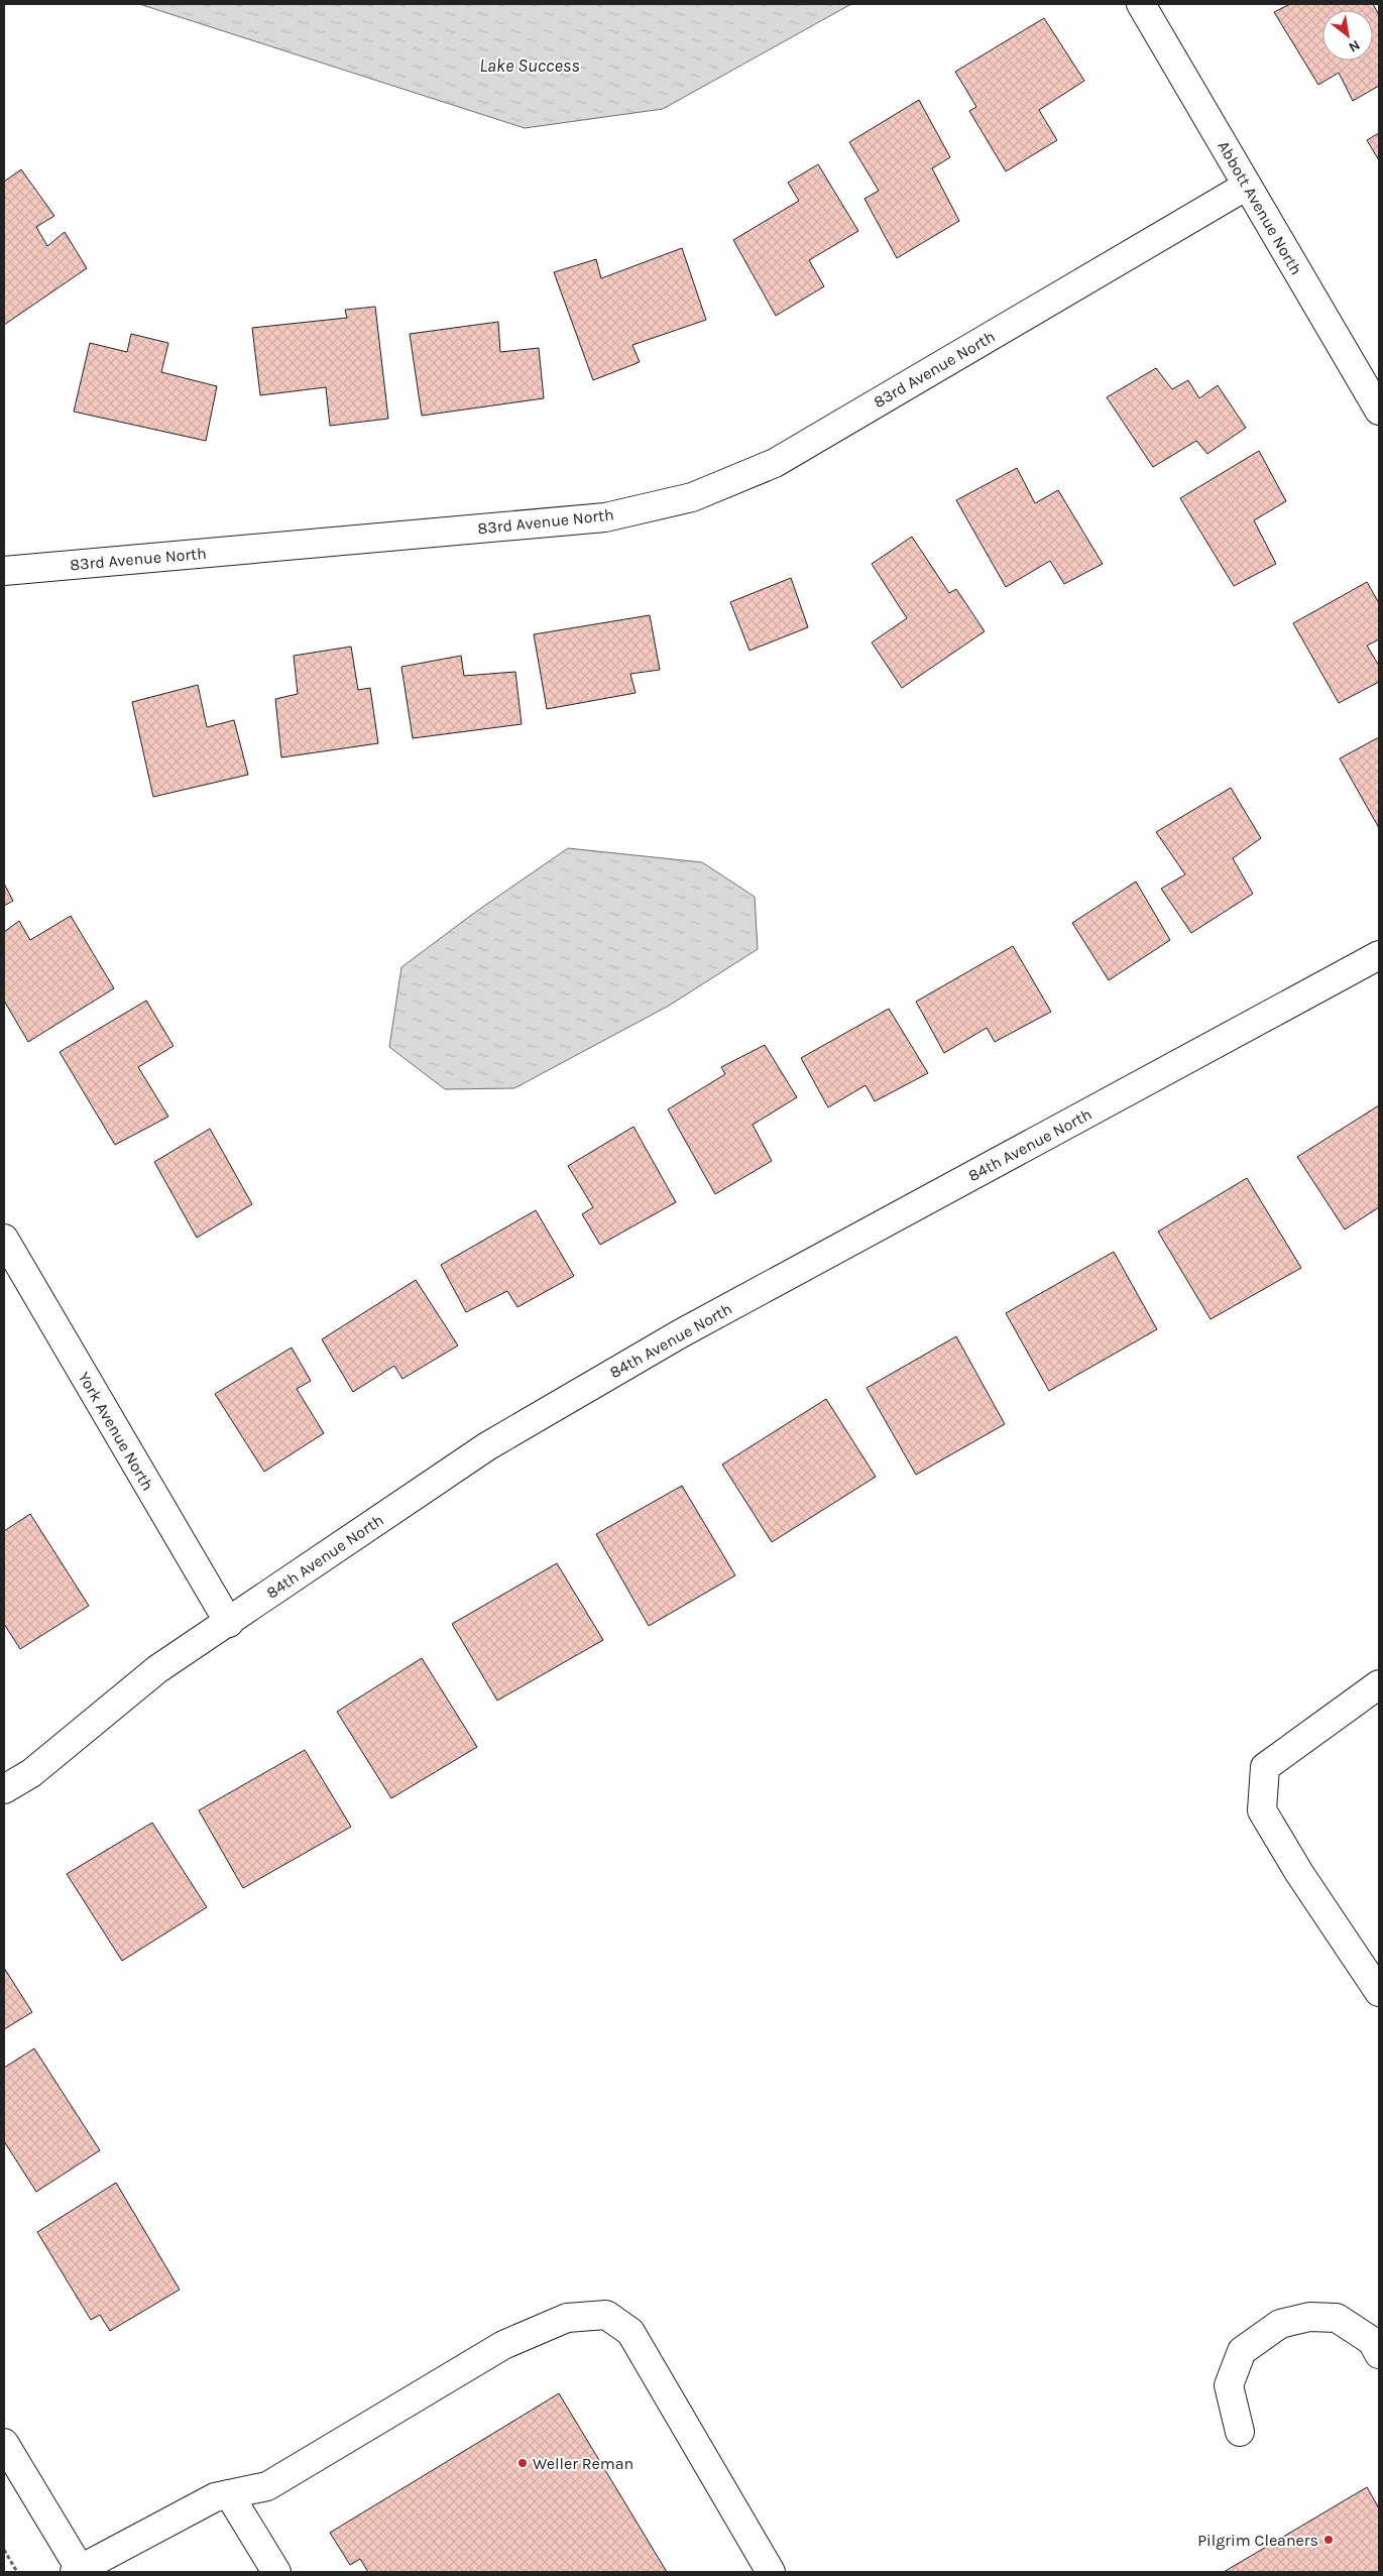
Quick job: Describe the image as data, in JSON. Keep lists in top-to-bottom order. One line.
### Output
{"streets":{"street":["Abbott Avenue North","83rd Avenue North","84th Avenue North","York Avenue North"]},"crossings":[["Abbott Avenue North","83rd Avenue North"],["84th Avenue North","York Avenue North"]],"water":["Lake Success"],"places":["Weller Reman","Pilgrim Cleaners"],"north":"bottom right"}
